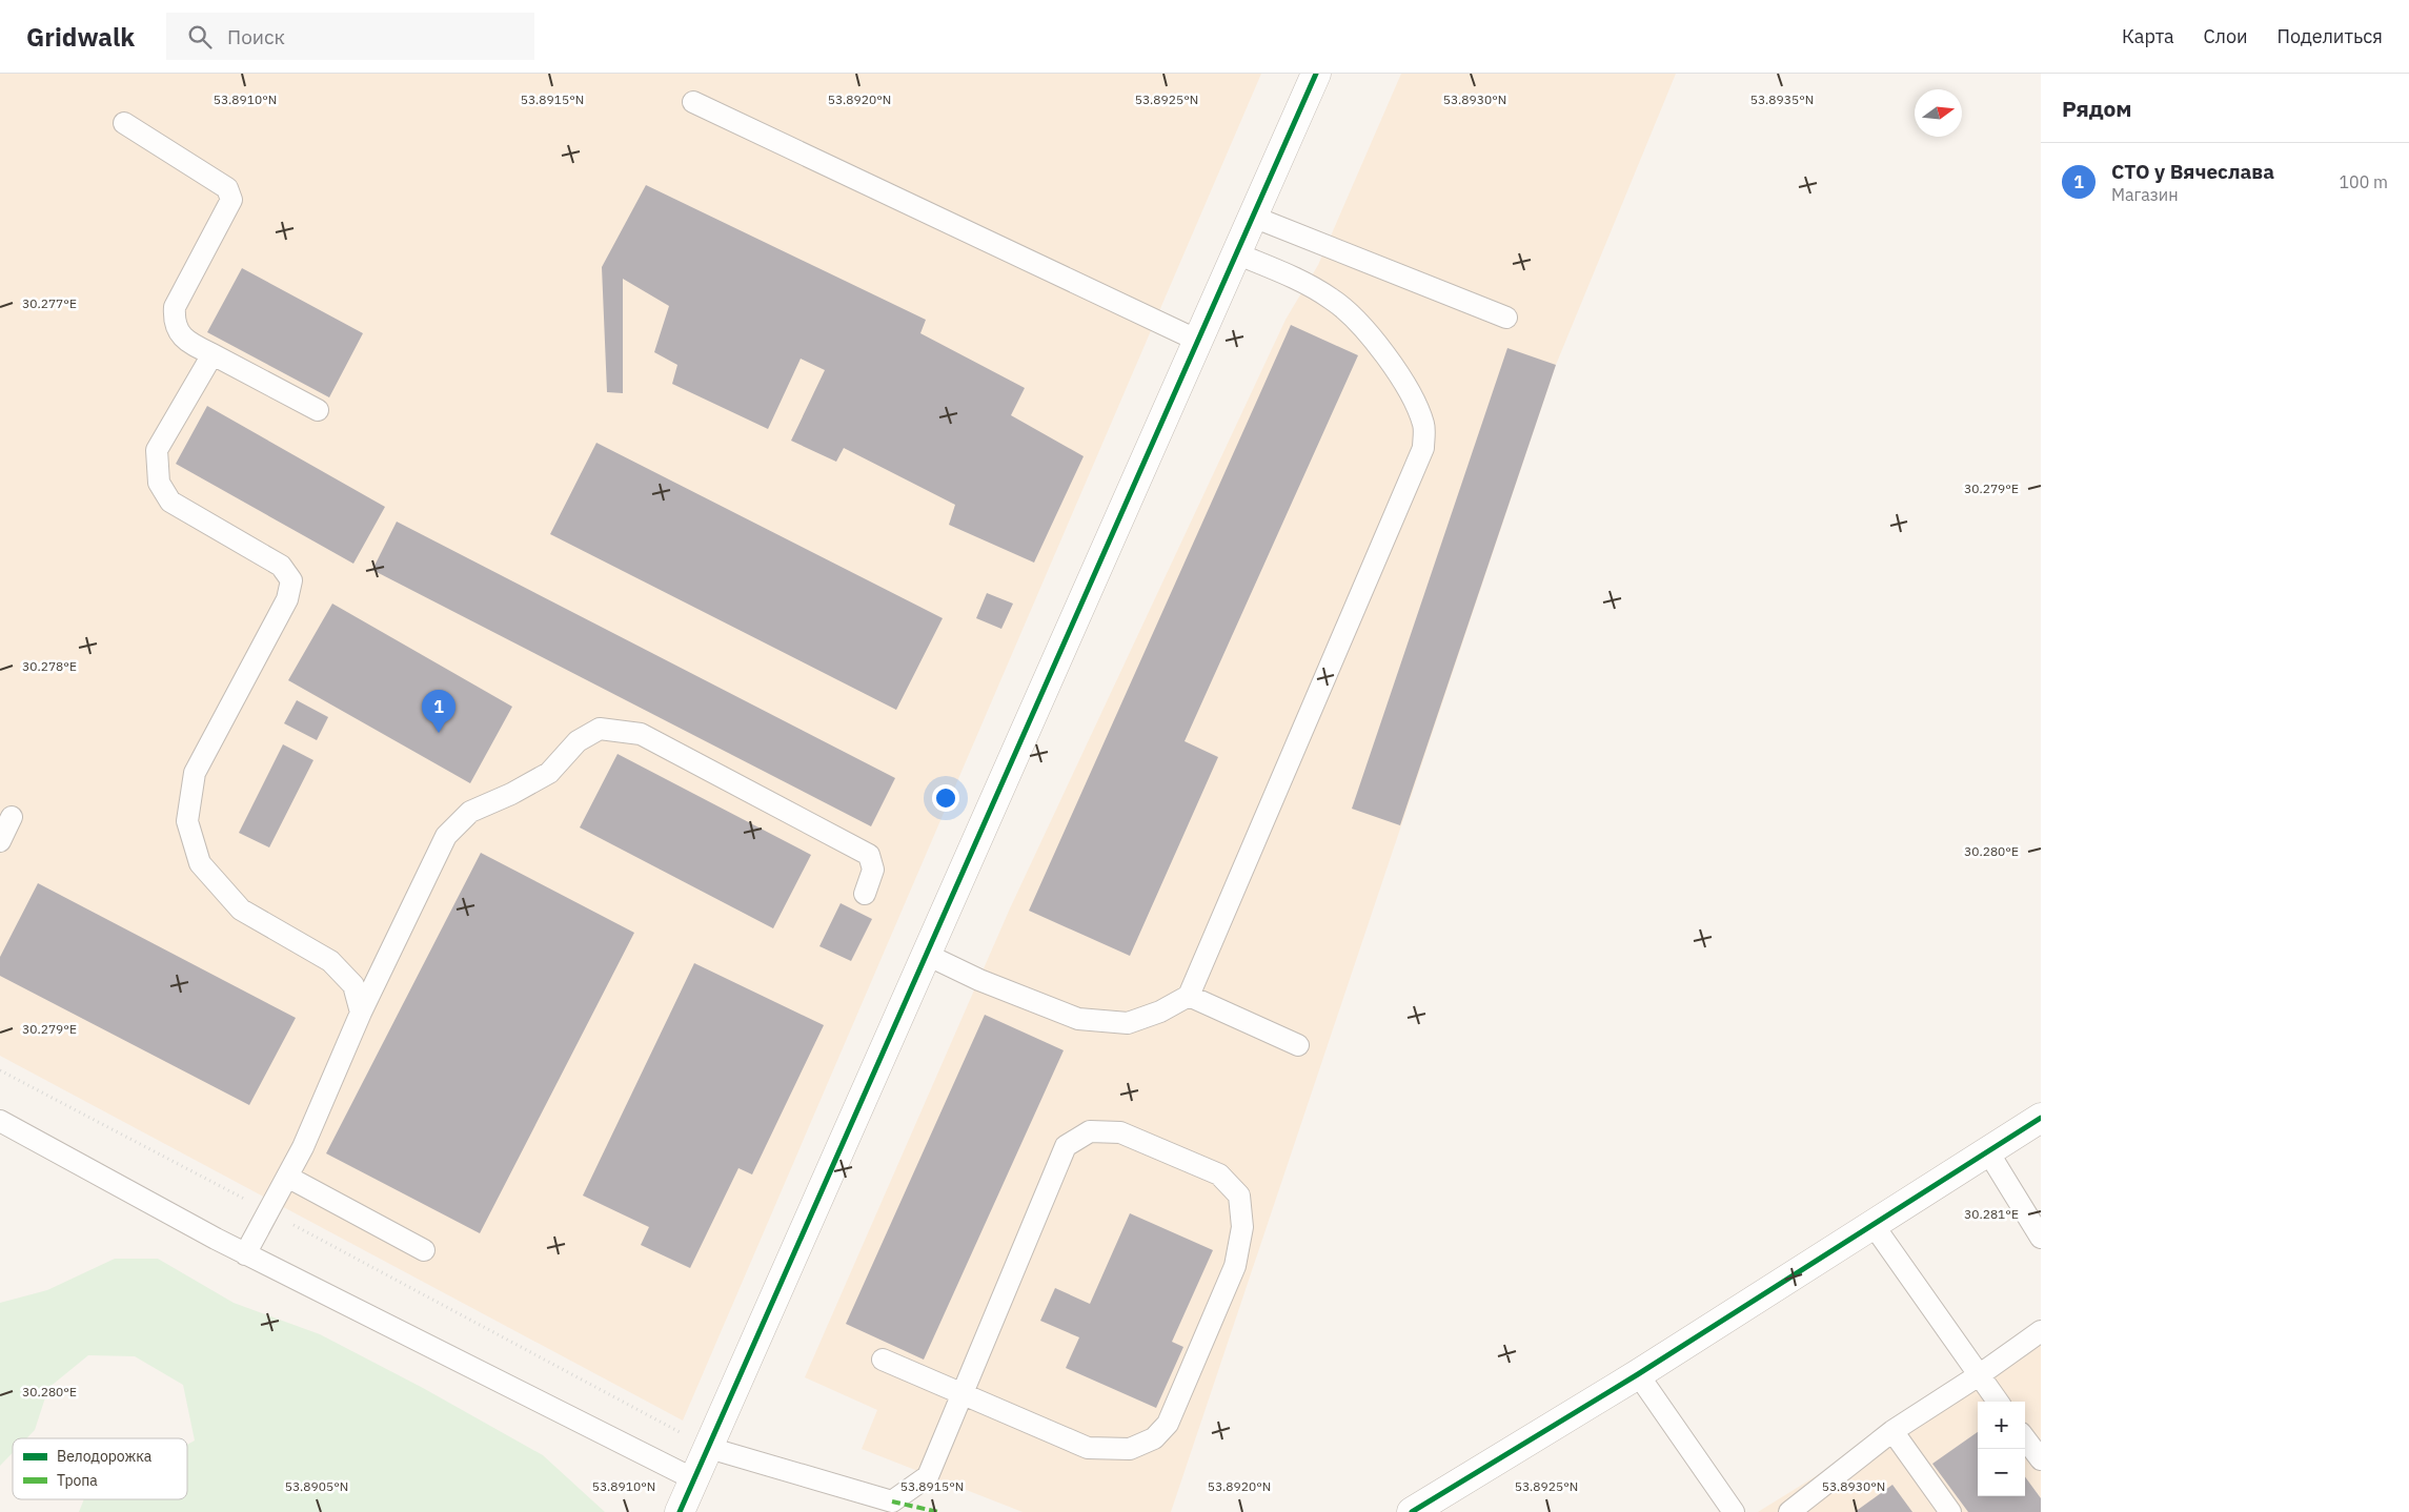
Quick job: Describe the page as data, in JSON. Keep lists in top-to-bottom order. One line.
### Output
{"legend":["Велодорожка","Тропа"],"north":"right","page":{"header":"Gridwalk","search":"Поиск","nav":["Карта","Слои","Поделиться"],"heading":"Рядом","list":[{"mark":"1","name":"СТО у Вячеслава","note":"Магазин","value":"100 m"}],"pins":"1","map_buttons":["+","−"]},"coordinates":["53.8910°N","53.8915°N","53.8920°N","53.8925°N","53.8930°N","53.8935°N","30.277°E","30.279°E","30.278°E","30.280°E","30.281°E","53.8905°N"]}
